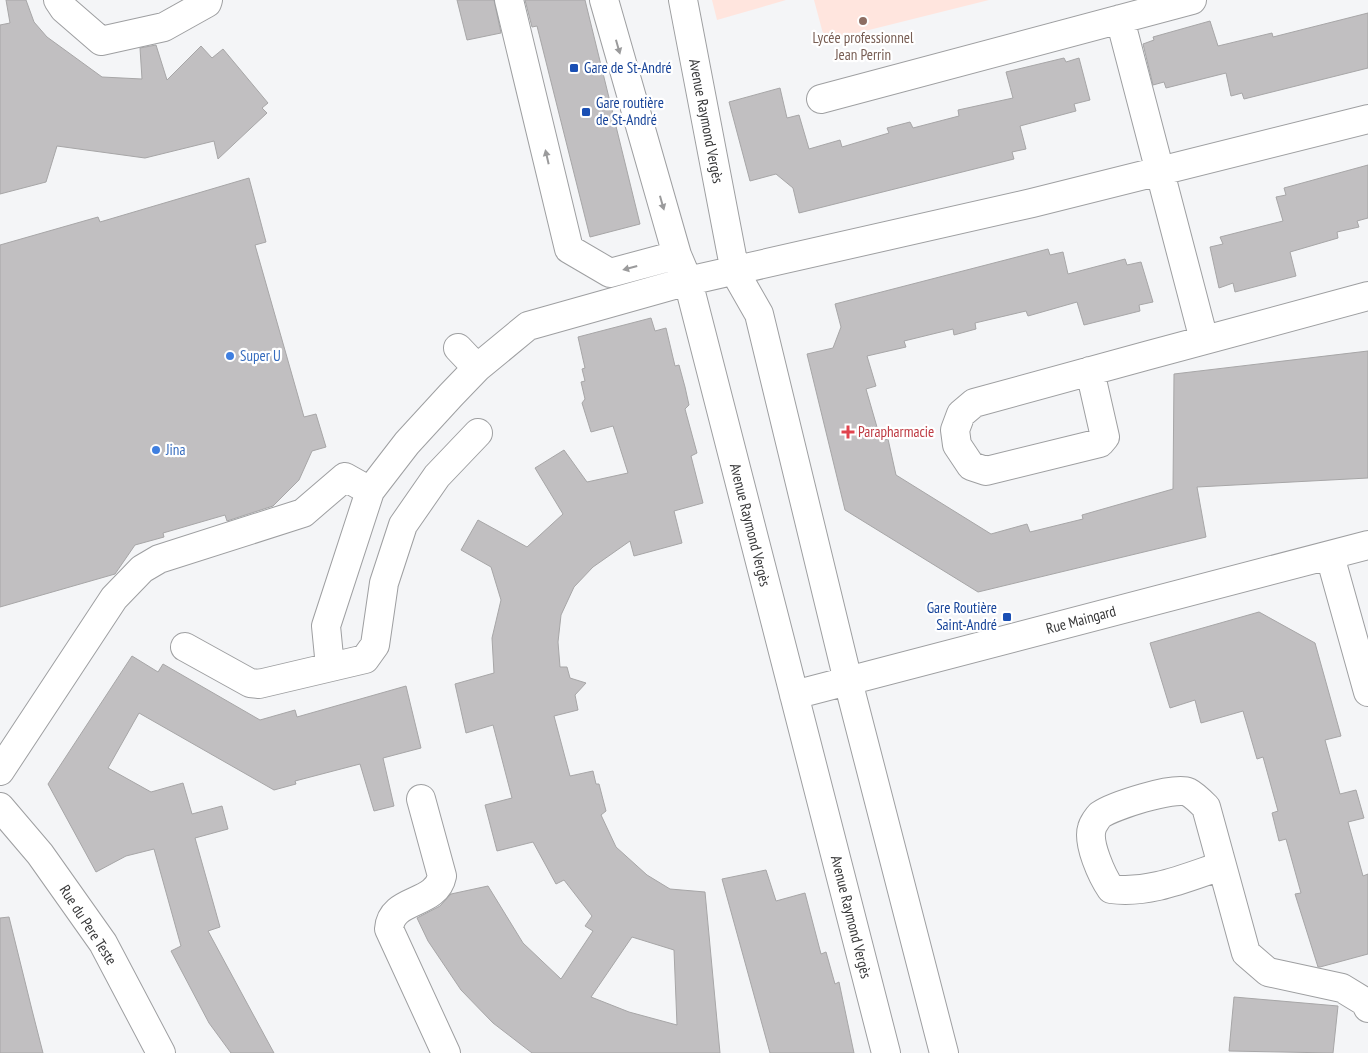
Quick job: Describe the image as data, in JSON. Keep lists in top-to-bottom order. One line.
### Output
{"streets":{"street":["Avenue Raymond Vergès","Rue Maingard","Rue du Pere Teste"]},"crossings":[["Avenue Raymond Vergès","Rue Maingard"]],"places":{"other":["Lycée professionnel Jean Perrin","Super U","Jina"],"transit":["Gare de St-André","Gare routière de St-André","Gare Routière Saint-André"],"health":["Parapharmacie"]}}
